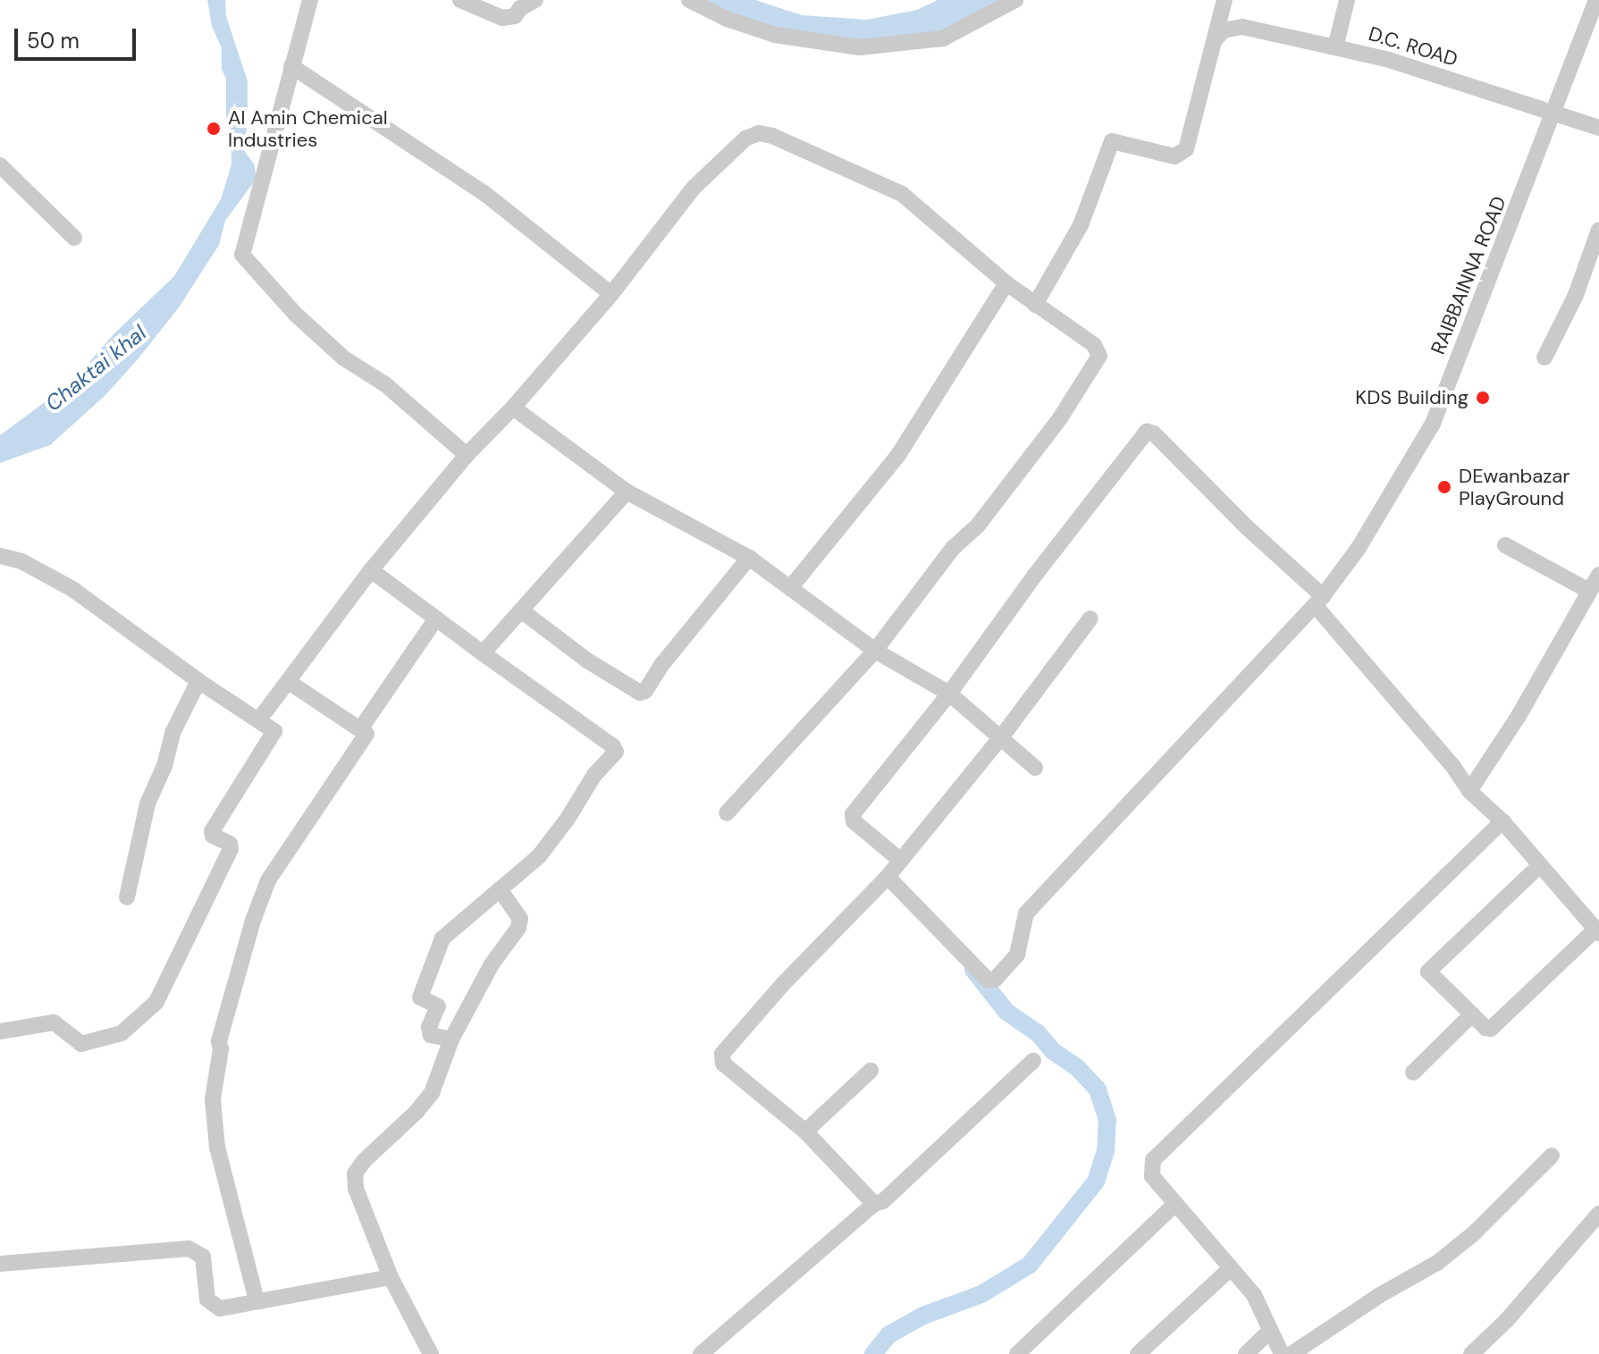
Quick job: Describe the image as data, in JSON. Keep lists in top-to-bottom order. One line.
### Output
{"streets":{"street":["D.C. ROAD","RAIBBAINNA ROAD"]},"crossings":[["D.C. ROAD","RAIBBAINNA ROAD"]],"water":["Chaktai khal"],"places":["Al Amin Chemical Industries","KDS Building","DEwanbazar PlayGround"],"scale_bar":"50 m"}
